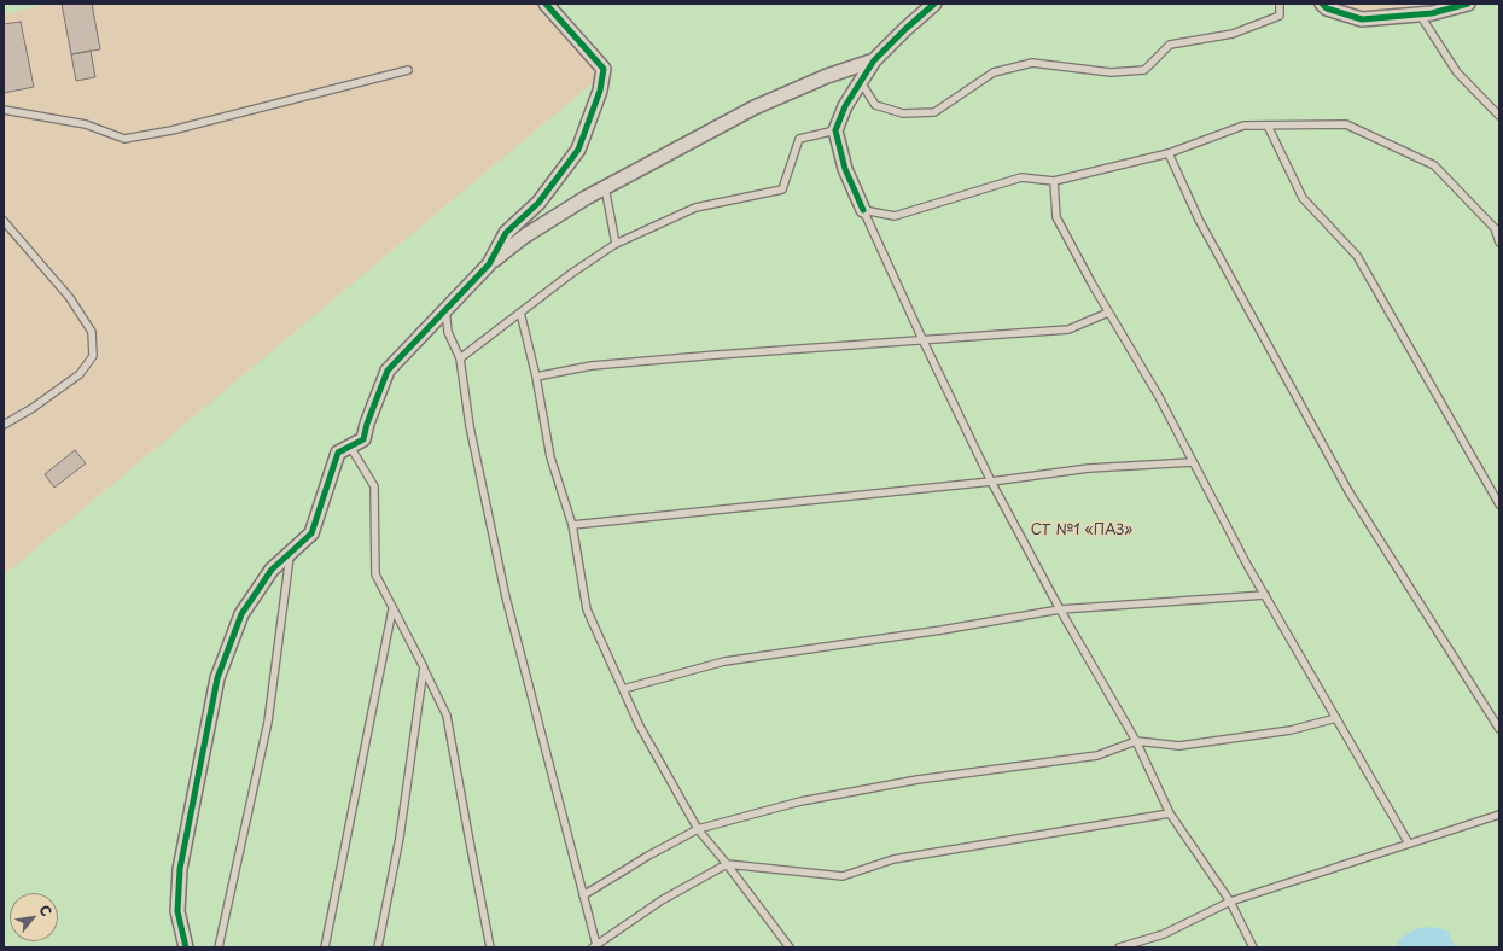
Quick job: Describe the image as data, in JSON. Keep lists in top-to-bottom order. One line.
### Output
{"parks":["СТ №1 «ПАЗ»"],"north":"top right"}
